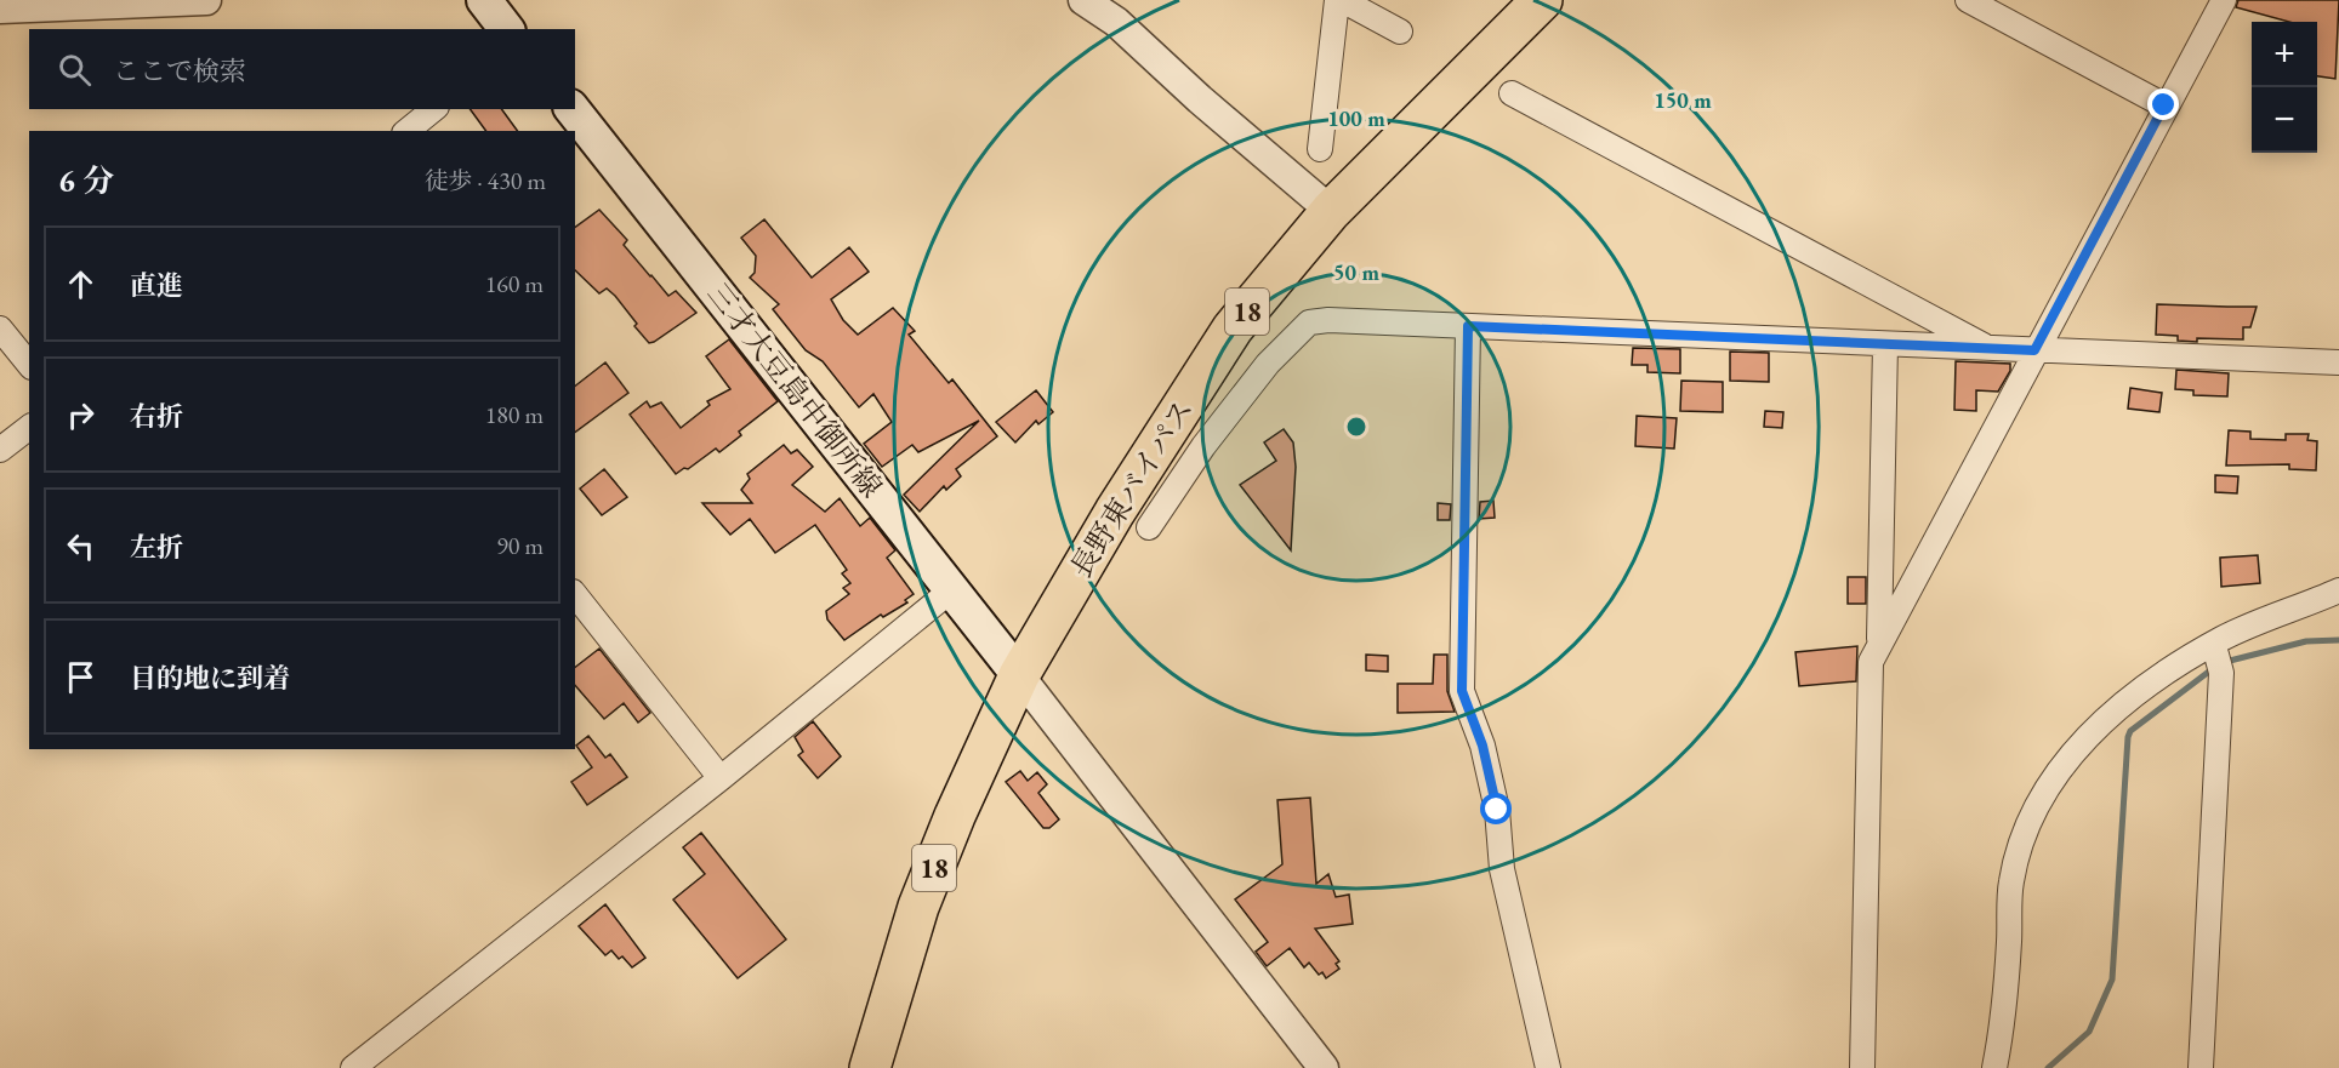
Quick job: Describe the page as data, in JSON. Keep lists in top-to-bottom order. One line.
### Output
{"streets":{"highway":["18","長野東バイパス"],"main road":["三才大豆島中御所線"]},"crossings":[["三才大豆島中御所線","長野東バイパス"]],"page":{"map_buttons":["+","−"],"search":"ここで検索","heading":["6 分","徒歩 · 430 m"],"list":[["直進","160 m"],["右折","180 m"],["左折","90 m"],"目的地に到着"]},"rings":["150 m","100 m","50 m"]}
